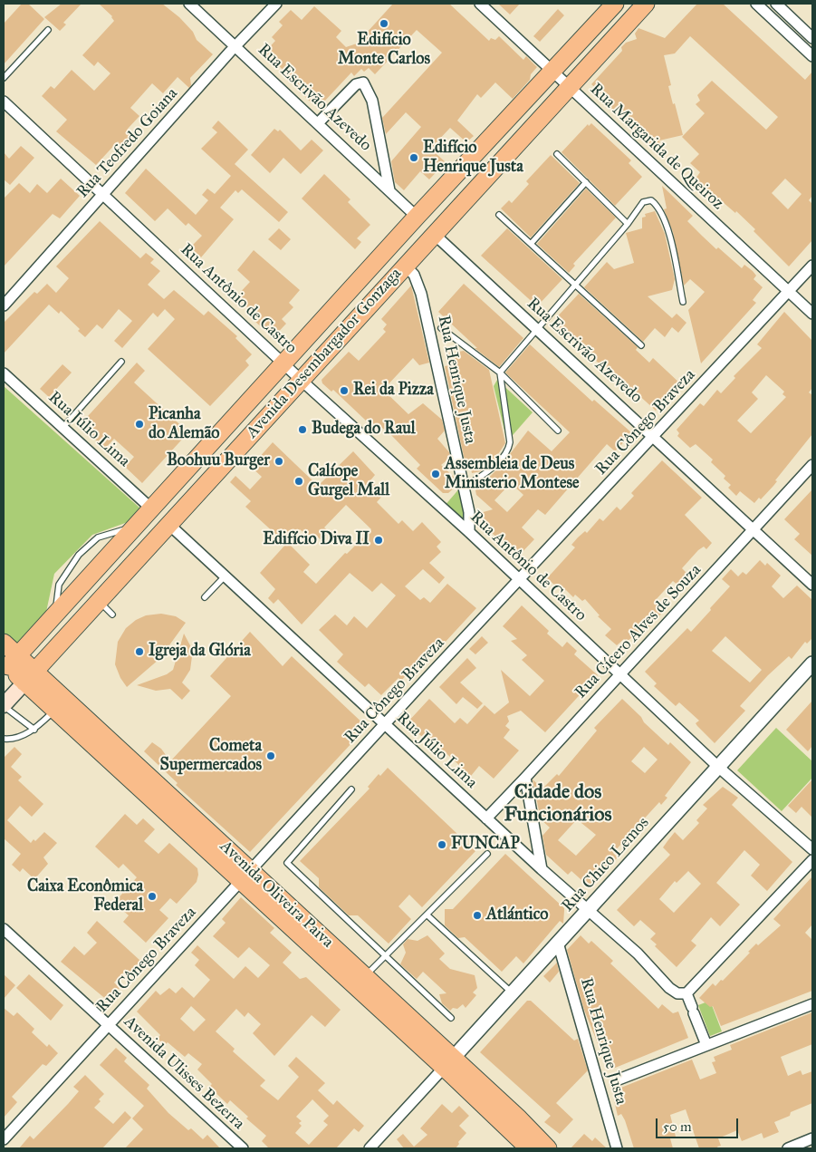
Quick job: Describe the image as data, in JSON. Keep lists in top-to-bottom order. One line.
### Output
{"streets":{"main road":["Avenida Desembargador Gonzaga","Avenida Oliveira Paiva"],"street":["Rua Escrivão Azevedo","Rua Teofredo Goiana","Rua Margarida de Queiroz","Rua Antônio de Castro","Rua Henrique Justa","Rua Cônego Braveza","Rua Júlio Lima","Rua Cícero Alves de Souza","Rua Chico Lemos","Avenida Ulisses Bezerra"]},"crossings":[["Rua Escrivão Azevedo","Rua Teofredo Goiana"],["Rua Escrivão Azevedo","Avenida Desembargador Gonzaga"],["Rua Escrivão Azevedo","Rua Cônego Braveza"],["Rua Escrivão Azevedo","Rua Cícero Alves de Souza"],["Rua Teofredo Goiana","Rua Antônio de Castro"],["Rua Margarida de Queiroz","Avenida Desembargador Gonzaga"],["Rua Margarida de Queiroz","Rua Cônego Braveza"],["Rua Antônio de Castro","Avenida Desembargador Gonzaga"],["Rua Antônio de Castro","Rua Henrique Justa"],["Rua Antônio de Castro","Rua Cônego Braveza"],["Rua Antônio de Castro","Rua Cícero Alves de Souza"],["Rua Antônio de Castro","Rua Chico Lemos"],["Avenida Desembargador Gonzaga","Rua Henrique Justa"],["Avenida Desembargador Gonzaga","Rua Júlio Lima"],["Avenida Desembargador Gonzaga","Avenida Oliveira Paiva"],["Rua Henrique Justa","Rua Chico Lemos"],["Rua Cônego Braveza","Rua Júlio Lima"],["Rua Cônego Braveza","Avenida Oliveira Paiva"],["Rua Cônego Braveza","Avenida Ulisses Bezerra"],["Rua Júlio Lima","Rua Cícero Alves de Souza"],["Rua Júlio Lima","Rua Chico Lemos"],["Rua Chico Lemos","Avenida Oliveira Paiva"]],"districts":["Cidade dos Funcionários"],"places":["Edifício Monte Carlos","Edifício Henrique Justa","Rei da Pizza","Picanha do Alemão","Budega do Raul","Boohuu Burger","Assembleia de Deus Ministerio Montese","Calíope Gurgel Mall","Edifício Diva II","Igreja da Glória","Cometa Supermercados","FUNCAP","Caixa Econômica Federal","Atlántico"],"scale_bar":"50 m"}
